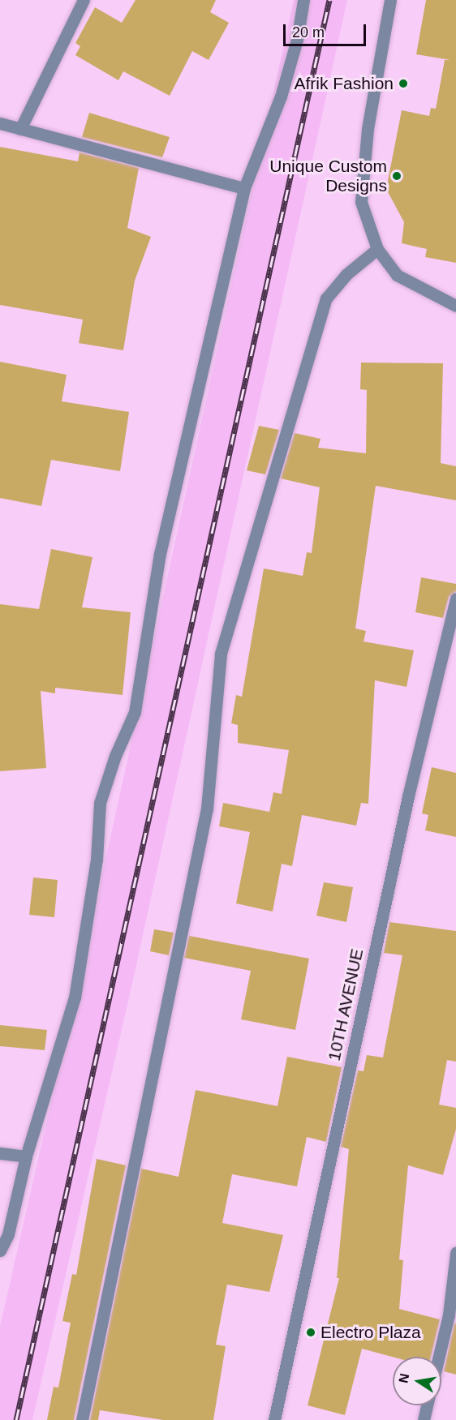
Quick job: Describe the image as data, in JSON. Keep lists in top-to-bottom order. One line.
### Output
{"streets":{"street":["10TH AVENUE"]},"places":["Afrik Fashion","Unique Custom Designs","Electro Plaza"],"scale_bar":"20 m","north":"left"}
